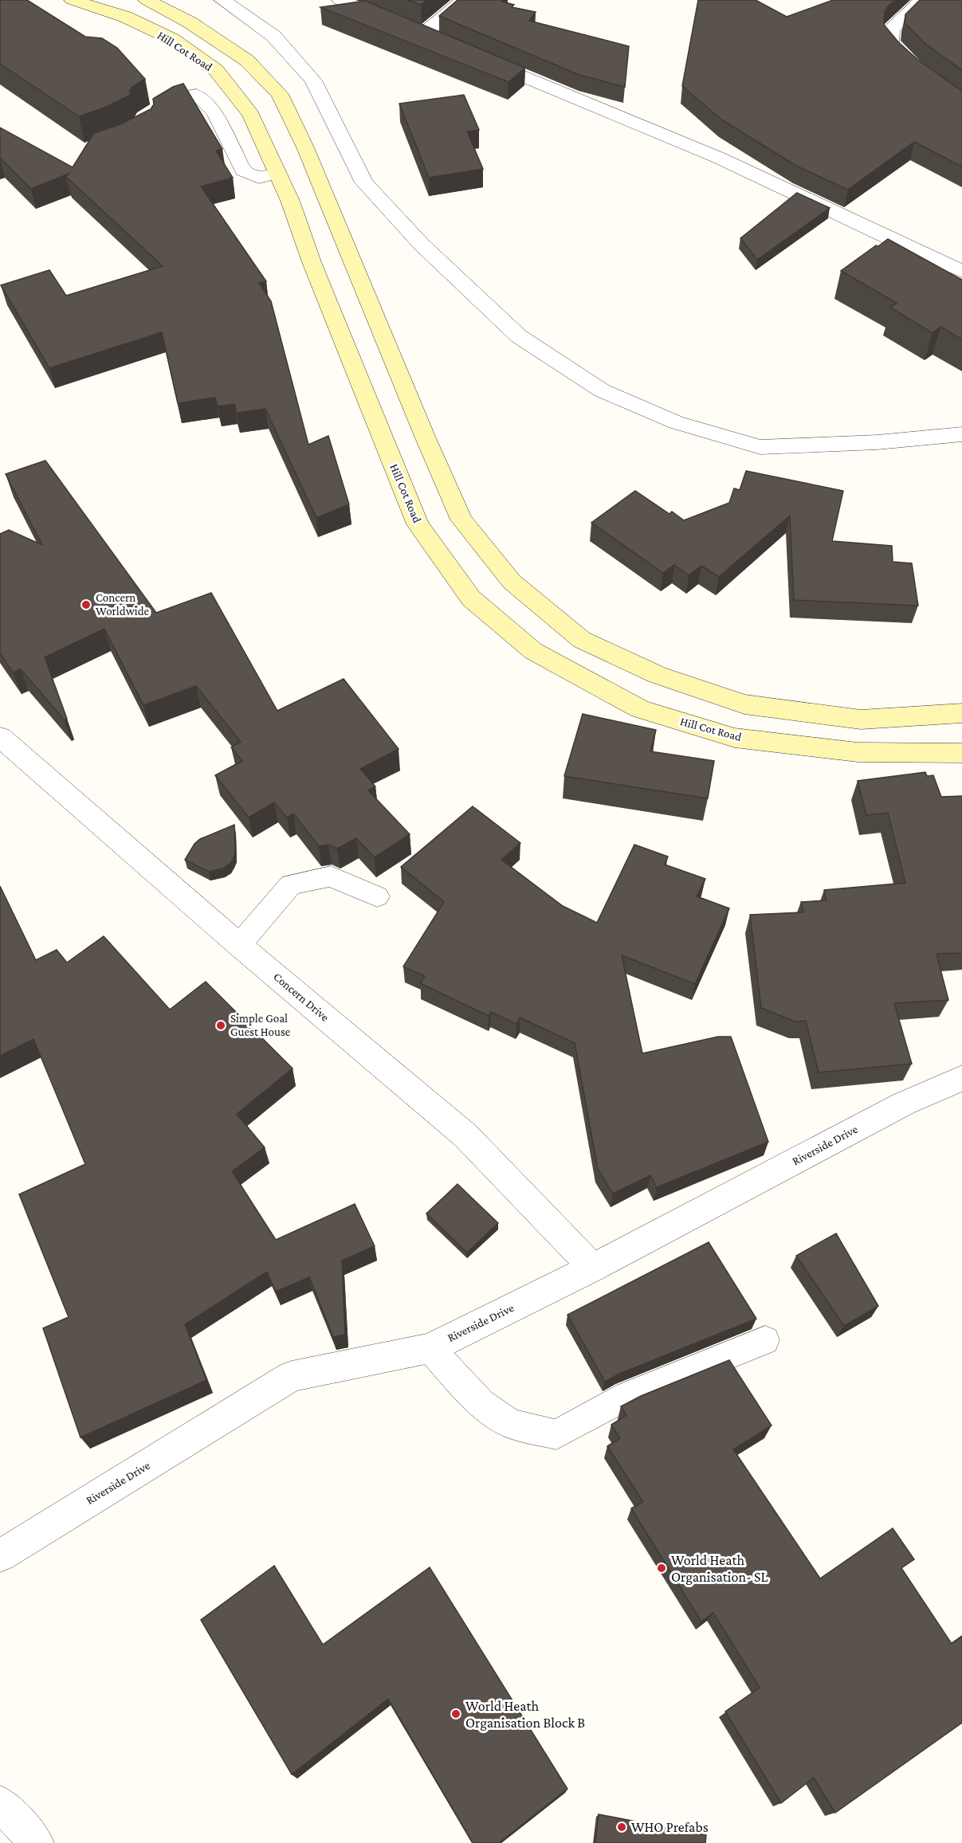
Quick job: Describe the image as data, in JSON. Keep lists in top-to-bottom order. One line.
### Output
{"streets":{"main road":["Hill Cot Road"],"street":["Concern Drive","Riverside Drive"]},"crossings":[["Concern Drive","Riverside Drive"]],"places":["Concern Worldwide","Simple Goal Guest House","World Heath Organisation- SL","World Heath Organisation Block B","WHO Prefabs"]}
